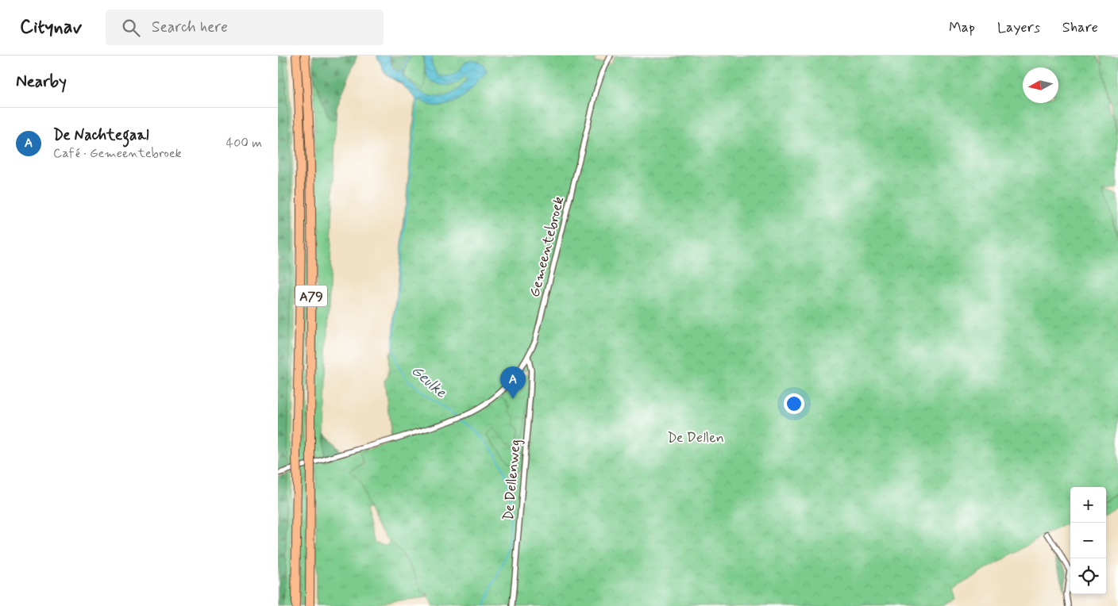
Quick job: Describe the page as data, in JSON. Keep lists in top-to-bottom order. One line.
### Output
{"streets":{"highway":["A79"],"street":["Gemeentebroek","De Dellenweg"]},"crossings":[["Gemeentebroek","De Dellenweg"]],"water":["Geulke"],"parks":["De Dellen"],"north":"left","page":{"header":"Citynav","search":"Search here","nav":["Map","Layers","Share"],"heading":"Nearby","list":[{"mark":"A","name":"De Nachtegaal","note":"Café · Gemeentebroek","value":"400 m"}],"pins":"A","map_buttons":["+","−"]}}
